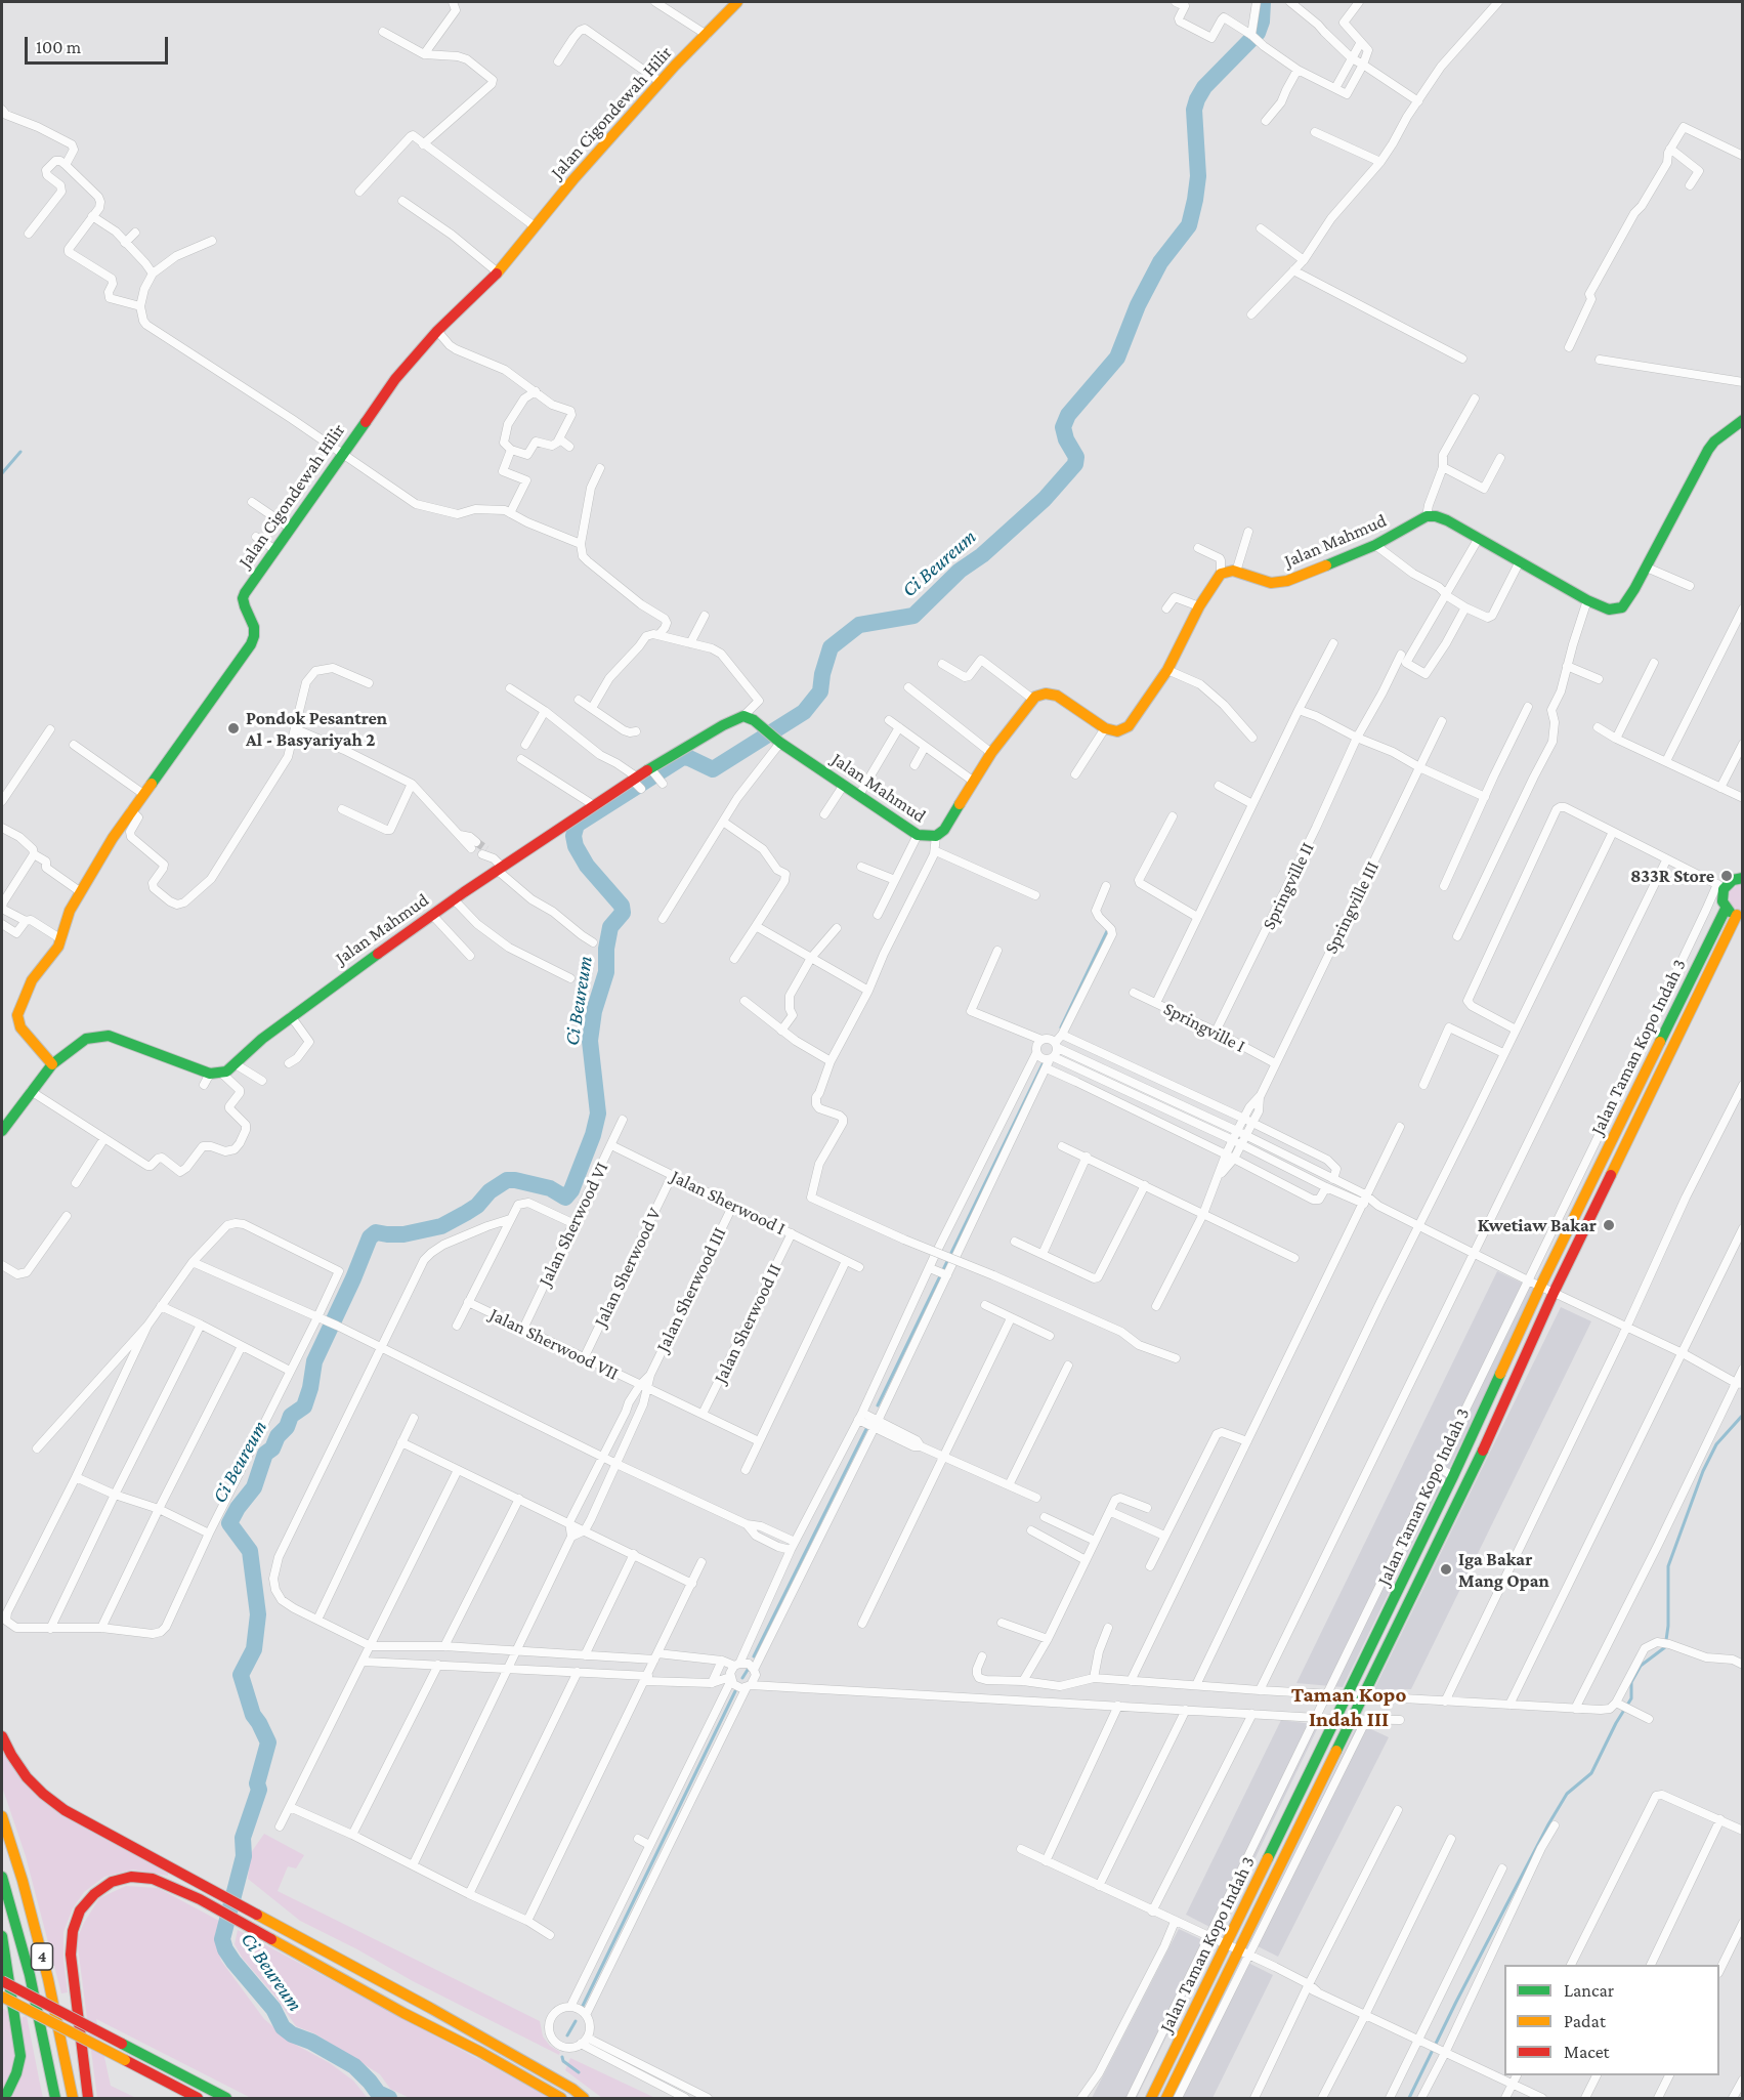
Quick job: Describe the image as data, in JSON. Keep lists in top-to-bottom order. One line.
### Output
{"streets":{"main road":["Jalan Cigondewah Hilir","Jalan Mahmud","Jalan Taman Kopo Indah 3","4"],"street":["Springville II","Springville III","Springville I","Jalan Sherwood I","Jalan Sherwood VI","Jalan Sherwood V","Jalan Sherwood III","Jalan Sherwood II","Jalan Sherwood VII"]},"crossings":[["Springville II","Springville I"],["Springville III","Springville I"],["Jalan Sherwood I","Jalan Sherwood VI"],["Jalan Sherwood I","Jalan Sherwood V"],["Jalan Sherwood I","Jalan Sherwood III"],["Jalan Sherwood I","Jalan Sherwood II"],["Jalan Sherwood VI","Jalan Sherwood VII"],["Jalan Sherwood V","Jalan Sherwood VII"],["Jalan Sherwood III","Jalan Sherwood VII"]],"districts":["Taman Kopo Indah III"],"water":["Ci Beureum"],"places":["Pondok Pesantren Al - Basyariyah 2","833R Store","Kwetiaw Bakar","Iga Bakar Mang Opan"],"legend":["Lancar","Padat","Macet"],"scale_bar":"100 m"}
